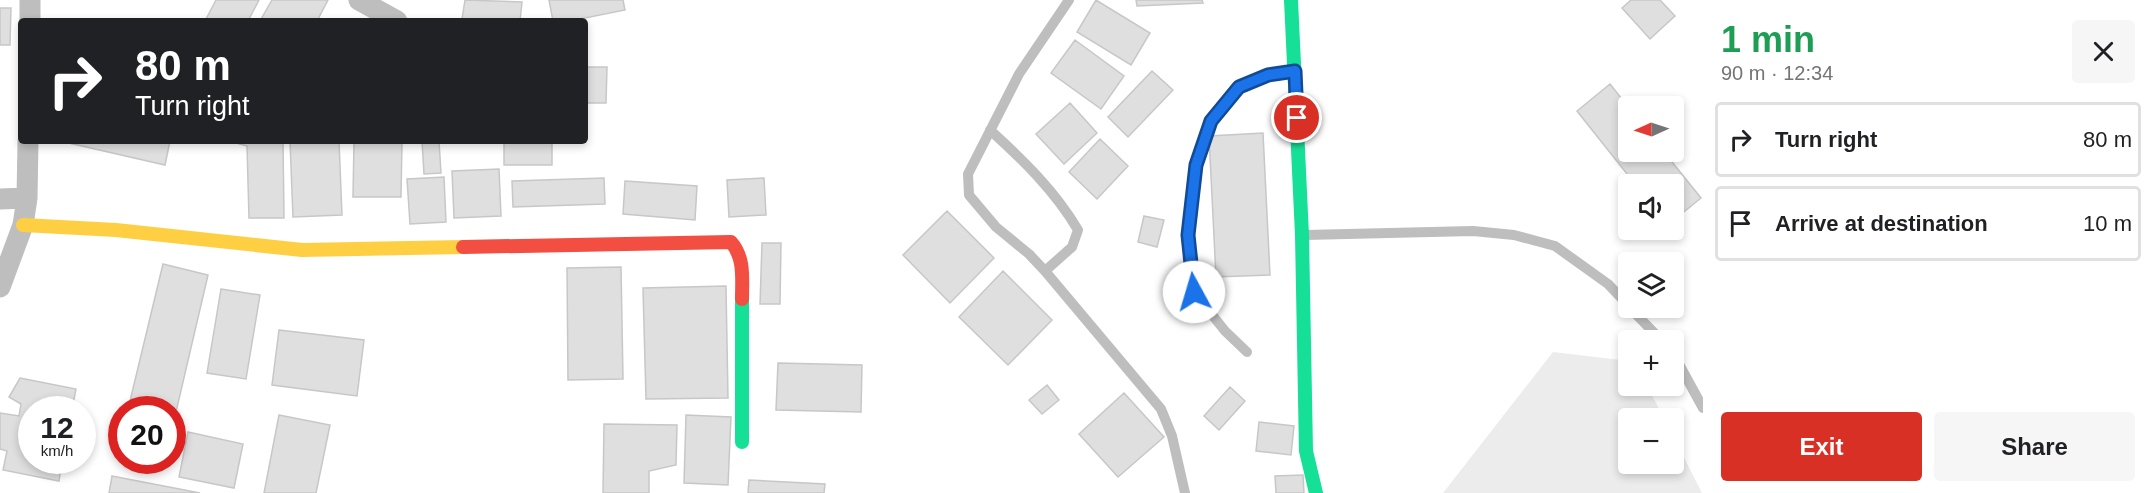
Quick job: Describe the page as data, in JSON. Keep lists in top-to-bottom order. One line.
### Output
{"north":"left","page":{"heading":["1 min","90 m · 12:34"],"turn":["80 m","Turn right"],"map_buttons":["+","−"],"list":[{"name":"Turn right","value":"80 m"},{"name":"Arrive at destination","value":"10 m"}],"speed":"12 km/h","limit":"20","buttons":["Exit","Share"]}}
